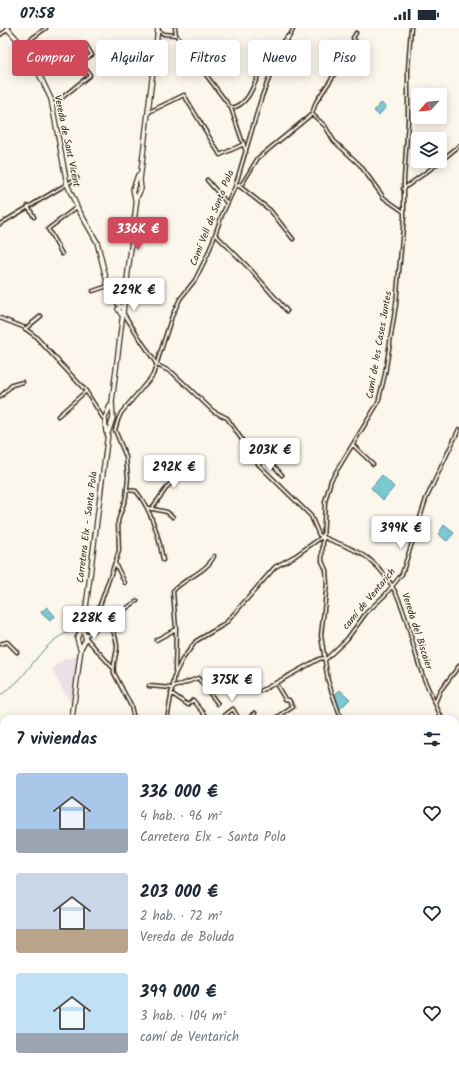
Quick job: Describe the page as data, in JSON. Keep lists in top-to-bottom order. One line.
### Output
{"streets":{"main road":["Vereda de Sant Vicent","Carretera Elx - Santa Pola"],"street":["Camí Vell de Santa Pola","Camí de les Cases Juntes","camí de Ventarich","Vereda del Biscaier"]},"crossings":[["Camí de les Cases Juntes","camí de Ventarich"],["Camí de les Cases Juntes","Vereda del Biscaier"],["camí de Ventarich","Vereda del Biscaier"]],"north":"bottom left","page":{"status":"07:58","chip":["Comprar","Alquilar","Filtros","Nuevo","Piso"],"price":["336K €","229K €","203K €","292K €","399K €","228K €","375K €"],"heading":"7 viviendas","list":[{"name":"336 000 €","note":"4 hab. · 96 m² · Carretera Elx - Santa Pola"},{"name":"203 000 €","note":"2 hab. · 72 m² · Vereda de Boluda"},{"name":"399 000 €","note":"3 hab. · 104 m² · camí de Ventarich"}]}}
